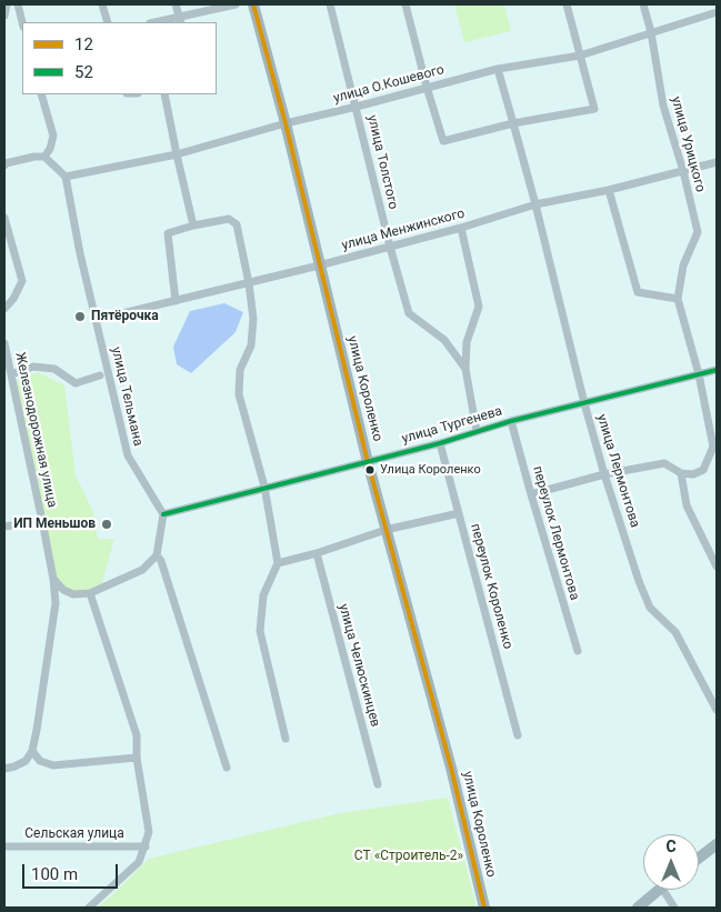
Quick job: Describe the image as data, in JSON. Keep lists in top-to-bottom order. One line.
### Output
{"streets":{"street":["улица О.Кошевого","улица Урицкого","улица Толстого","улица Менжинского","улица Короленко","улица Тельмана","улица Тургенева","Железнодорожная улица","улица Лермонтова","переулок Лермонтова","переулок Короленко","улица Челюскинцев","Сельская улица"]},"crossings":[["улица О.Кошевого","улица Урицкого"],["улица О.Кошевого","улица Толстого"],["улица О.Кошевого","улица Короленко"],["улица О.Кошевого","улица Тельмана"],["улица О.Кошевого","улица Лермонтова"],["улица Урицкого","улица Менжинского"],["улица Урицкого","улица Тургенева"],["улица Толстого","улица Менжинского"],["улица Толстого","улица Тургенева"],["улица Менжинского","улица Короленко"],["улица Менжинского","улица Тельмана"],["улица Менжинского","улица Лермонтова"],["улица Короленко","улица Тургенева"],["улица Тельмана","улица Тургенева"],["улица Тургенева","улица Лермонтова"],["улица Тургенева","переулок Лермонтова"],["улица Тургенева","переулок Короленко"]],"parks":["СТ «Строитель-2»"],"places":["Пятёрочка","Улица Короленко","ИП Меньшов"],"lines":["transit line 12","transit line 52"],"legend":["12","52"],"scale_bar":"100 m","north":"top"}
